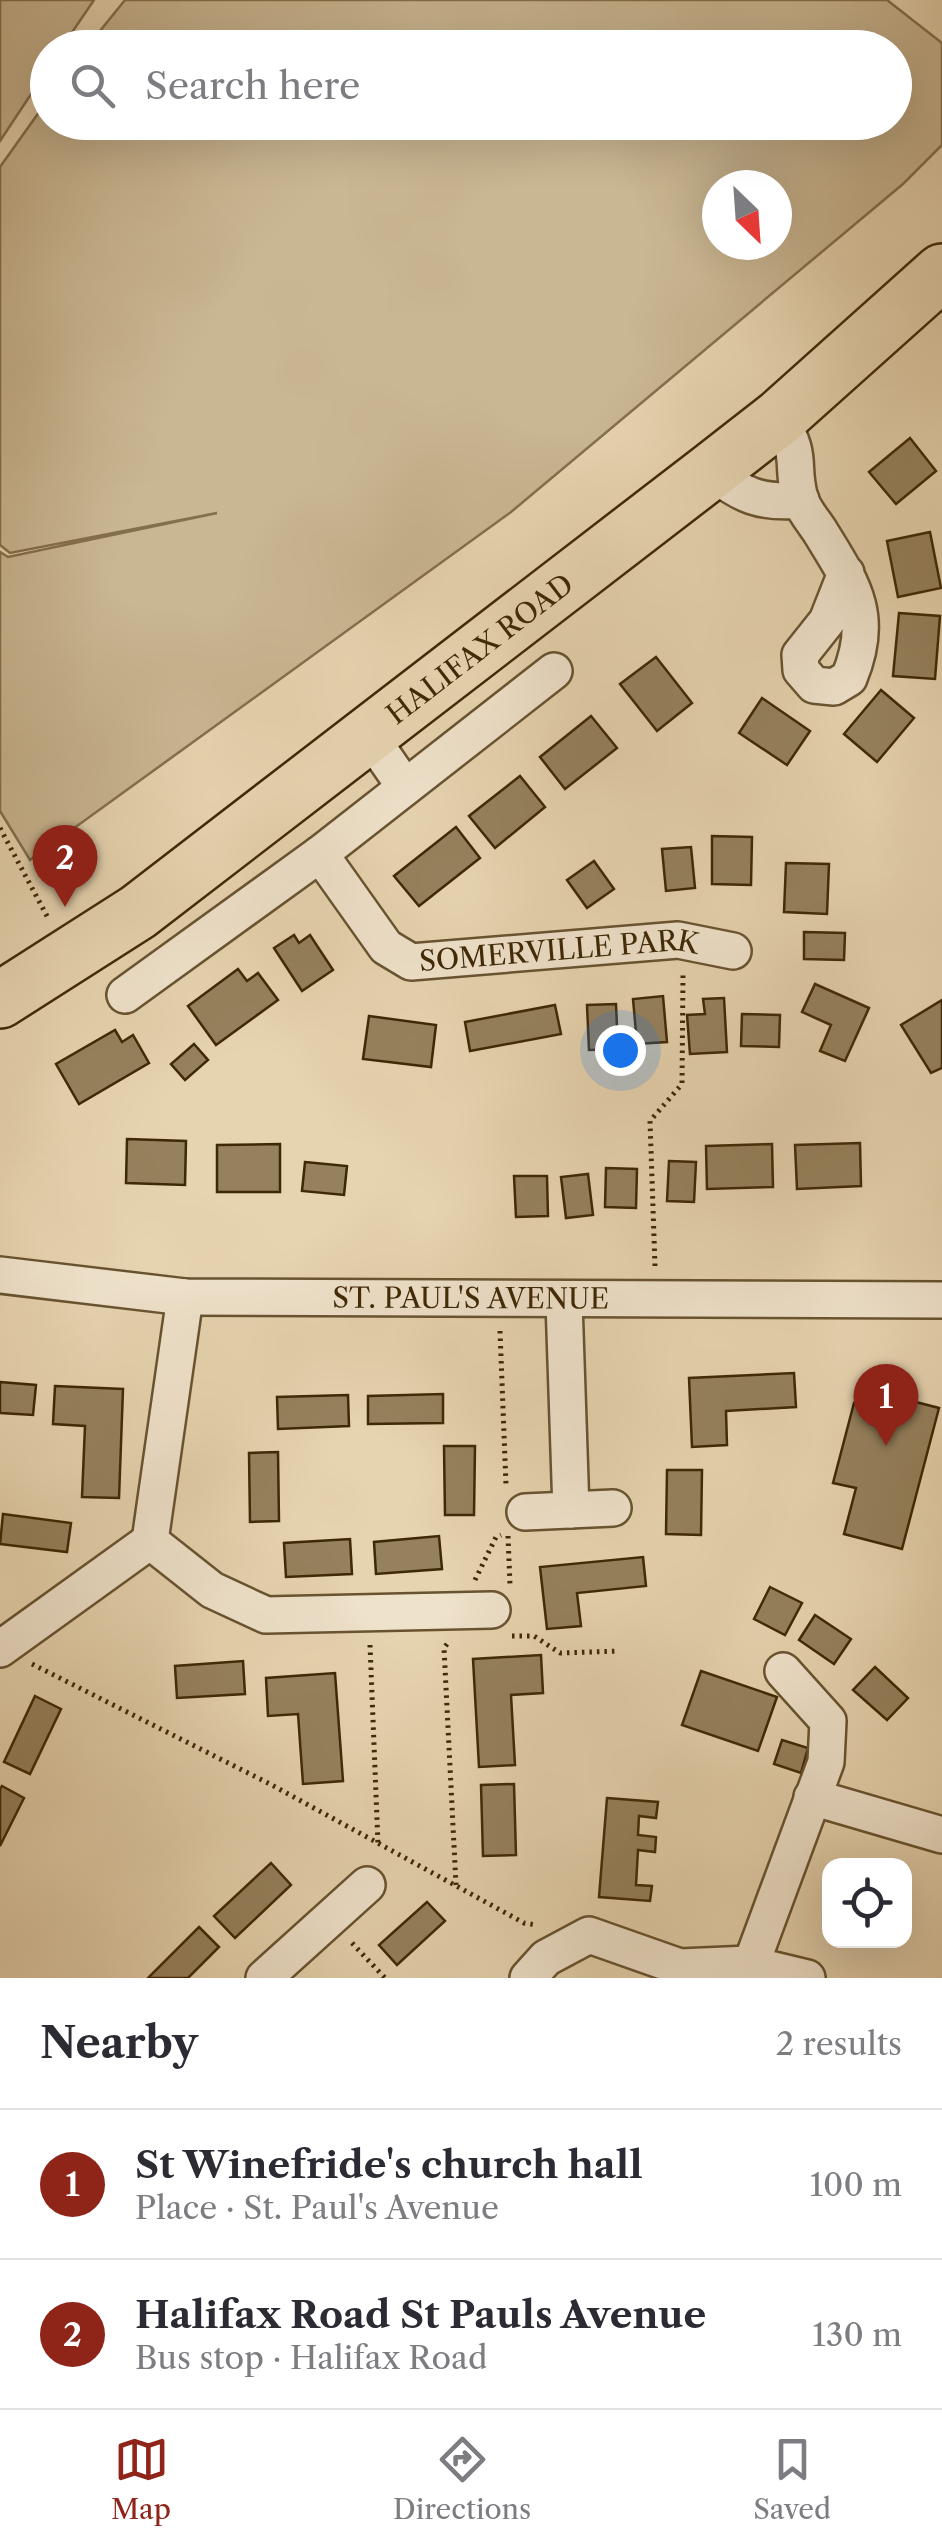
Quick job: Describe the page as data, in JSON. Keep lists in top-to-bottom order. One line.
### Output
{"streets":{"highway":["HALIFAX ROAD"],"street":["SOMERVILLE PARK","ST. PAUL'S AVENUE"]},"north":"bottom right","page":{"search":"Search here","pins":["2","1"],"heading":["Nearby","2 results"],"list":[{"mark":"1","name":"St Winefride's church hall","note":"Place · St. Paul's Avenue","value":"100 m"},{"mark":"2","name":"Halifax Road St Pauls Avenue","note":"Bus stop · Halifax Road","value":"130 m"}],"nav":["Map","Directions","Saved"]}}
